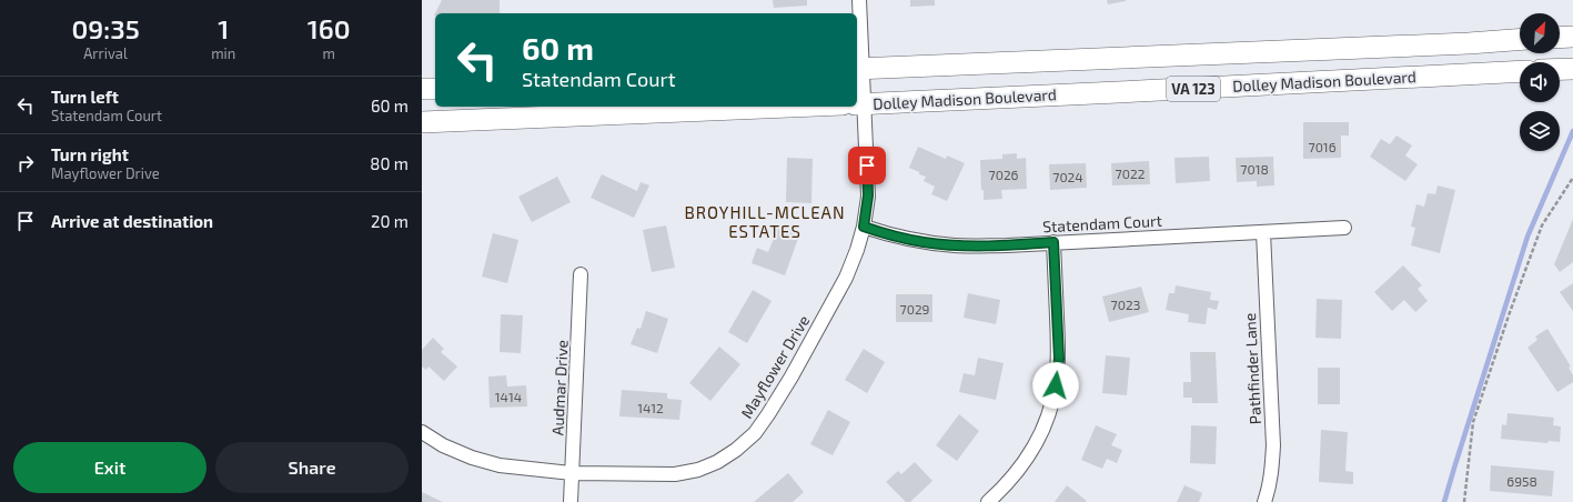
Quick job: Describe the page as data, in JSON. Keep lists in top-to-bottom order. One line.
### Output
{"streets":{"main road":["Dolley Madison Boulevard","VA 123"],"street":["Statendam Court","Mayflower Drive","Pathfinder Lane","Audmar Drive"]},"crossings":[["Dolley Madison Boulevard","Mayflower Drive"],["Statendam Court","Mayflower Drive"],["Statendam Court","Pathfinder Lane"],["Mayflower Drive","Audmar Drive"]],"districts":["BROYHILL-MCLEAN ESTATES"],"house_numbers":["7016","7018","7022","7026","7024","7023","7029","1414","1412","6958"],"north":"top right","page":{"eta":["09:35","Arrival","1","min","160","m"],"turn":["60 m","Statendam Court"],"list":[{"name":"Turn left","note":"Statendam Court","value":"60 m"},{"name":"Turn right","note":"Mayflower Drive","value":"80 m"},{"name":"Arrive at destination","value":"20 m"}],"buttons":["Exit","Share"]}}
